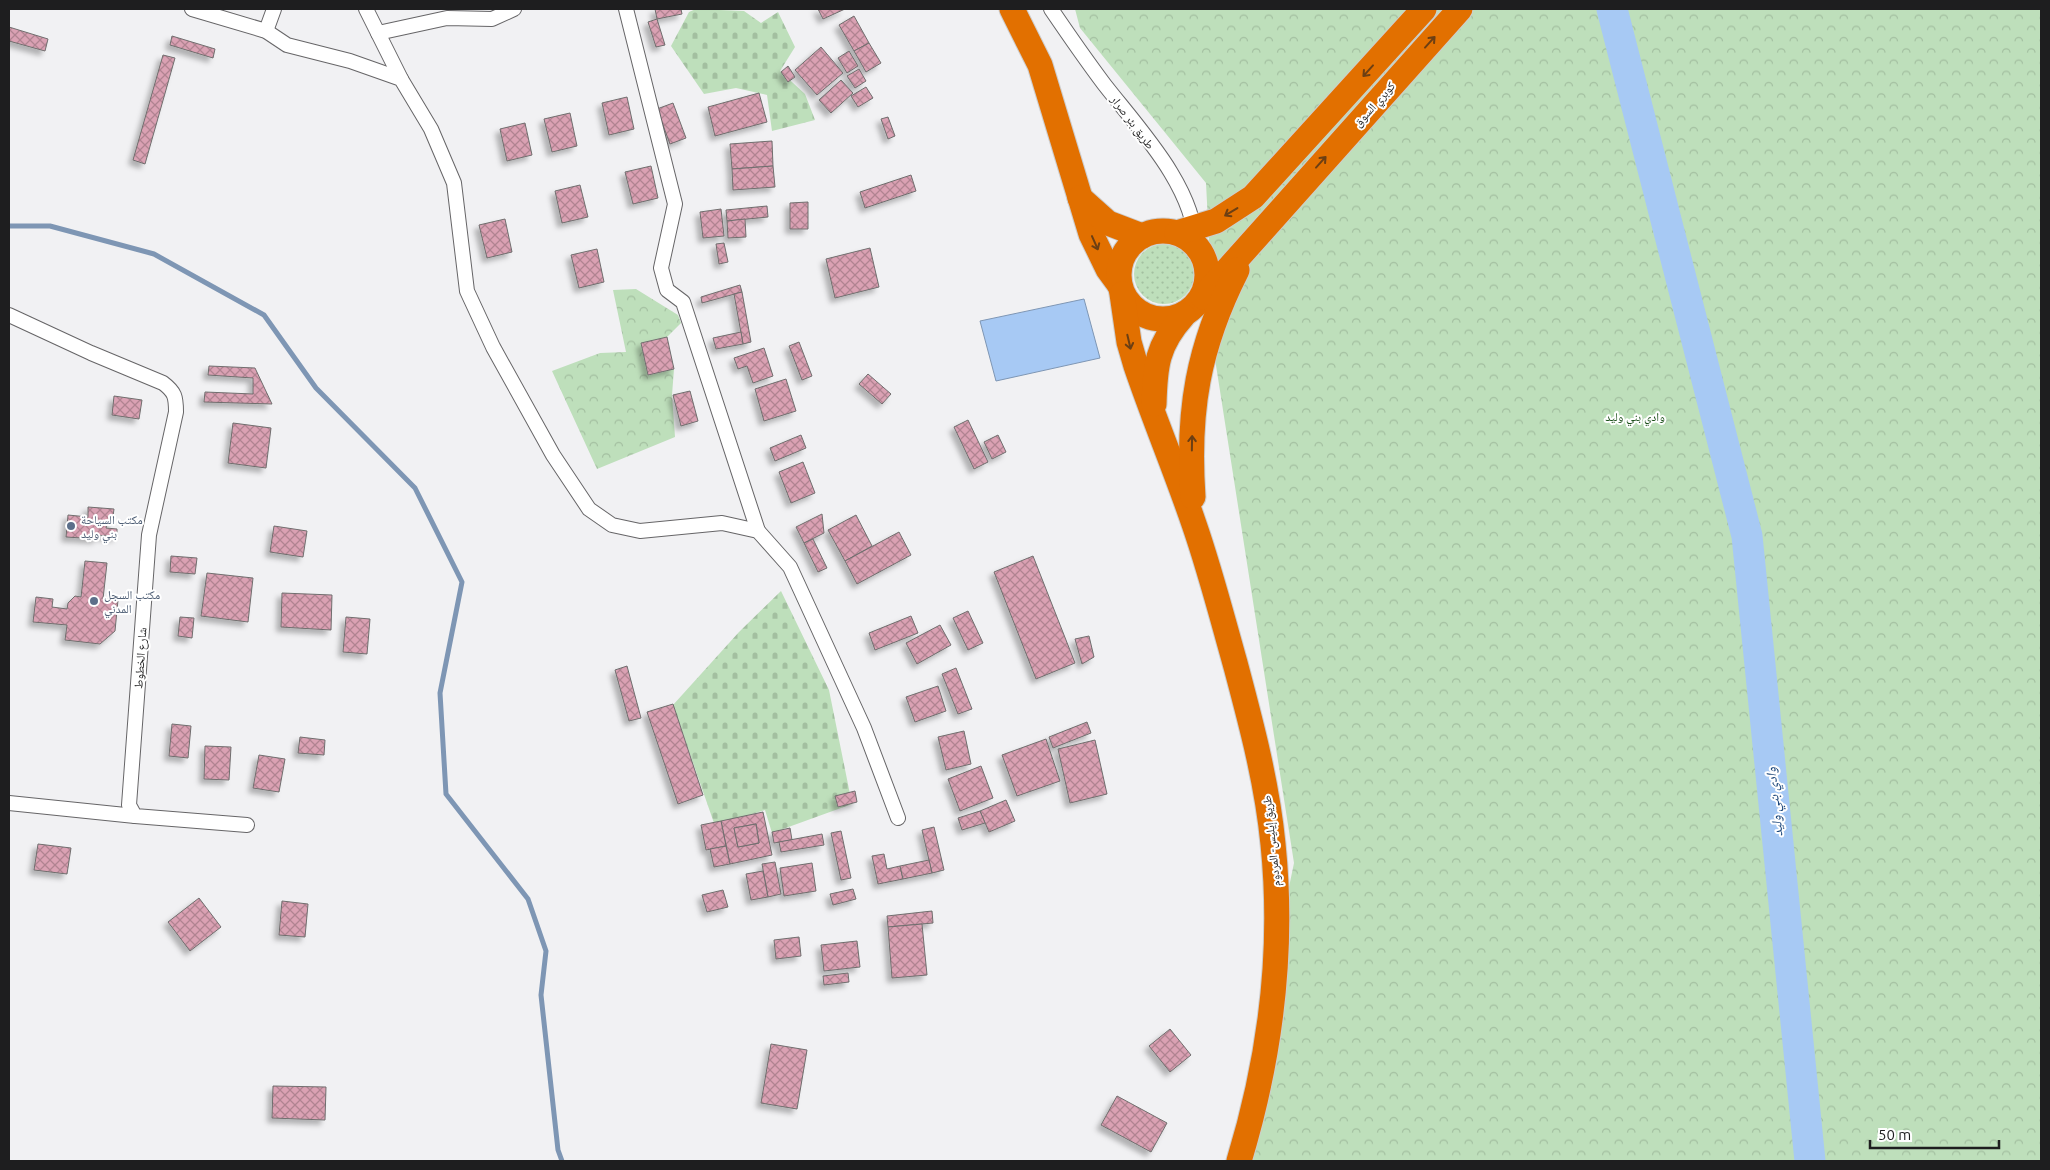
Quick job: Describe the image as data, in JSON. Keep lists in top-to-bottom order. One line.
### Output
{"streets":{"highway":["كوبري السوق","طريق إيليس- المردوم"],"street":["طريق بئر صرار","شارع الخطوط"]},"water":["وادي بني وليد"],"parks":["وادي بني وليد"],"places":["مكتب السياحة بني وليد","مكتب السجل المدني"],"scale_bar":"50 m"}
